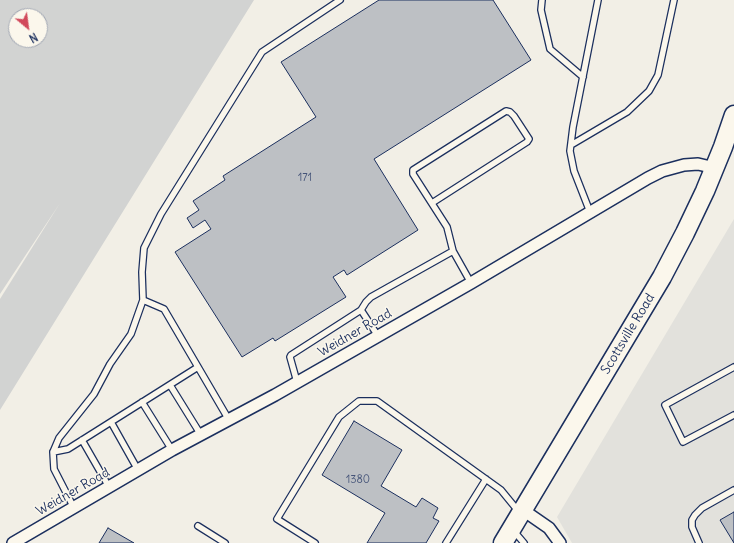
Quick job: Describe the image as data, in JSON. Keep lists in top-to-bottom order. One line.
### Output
{"streets":{"main road":["Scottsville Road"],"street":["Weidner Road"]},"crossings":[["Weidner Road","Scottsville Road"]],"house_numbers":["171","1380"],"north":"bottom right"}
